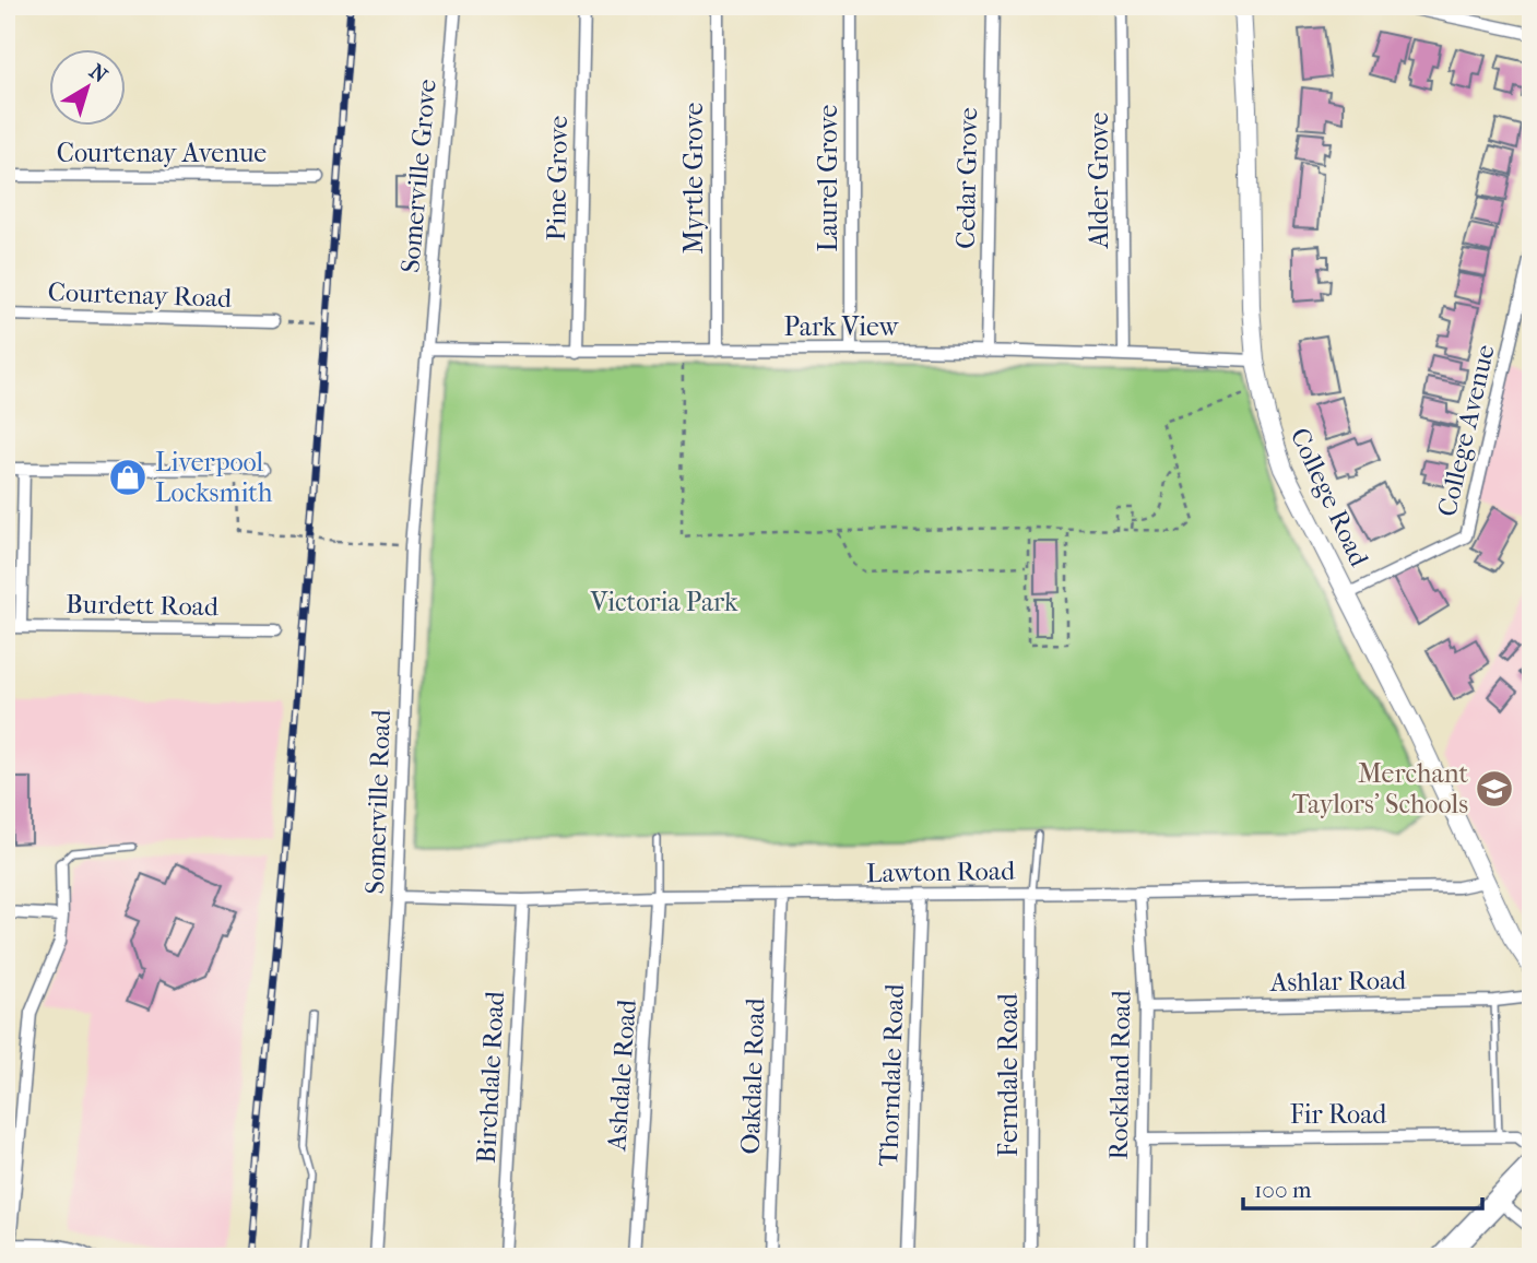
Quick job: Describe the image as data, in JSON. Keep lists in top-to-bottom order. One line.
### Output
{"streets":{"street":["Courtenay Avenue","Somerville Grove","Pine Grove","Myrtle Grove","Laurel Grove","Cedar Grove","Alder Grove","Courtenay Road","Park View","College Avenue","College Road","Burdett Road","Somerville Road","Lawton Road","Ashlar Road","Ashdale Road","Thorndale Road","Ferndale Road","Rockland Road","Oakdale Road","Birchdale Road","Fir Road"]},"crossings":[["Somerville Grove","Park View"],["Somerville Grove","Somerville Road"],["Pine Grove","Park View"],["Myrtle Grove","Park View"],["Laurel Grove","Park View"],["Cedar Grove","Park View"],["Alder Grove","Park View"],["Park View","College Road"],["Park View","Somerville Road"],["College Avenue","College Road"],["College Road","Lawton Road"],["Somerville Road","Lawton Road"],["Lawton Road","Ashdale Road"],["Lawton Road","Thorndale Road"],["Lawton Road","Ferndale Road"],["Lawton Road","Rockland Road"],["Lawton Road","Oakdale Road"],["Lawton Road","Birchdale Road"],["Ashlar Road","Rockland Road"],["Rockland Road","Fir Road"]],"parks":["Victoria Park"],"places":{"shop":["Liverpool Locksmith"],"school or university":["Merchant Taylors' Schools"]},"scale_bar":"100 m","north":"top right"}
